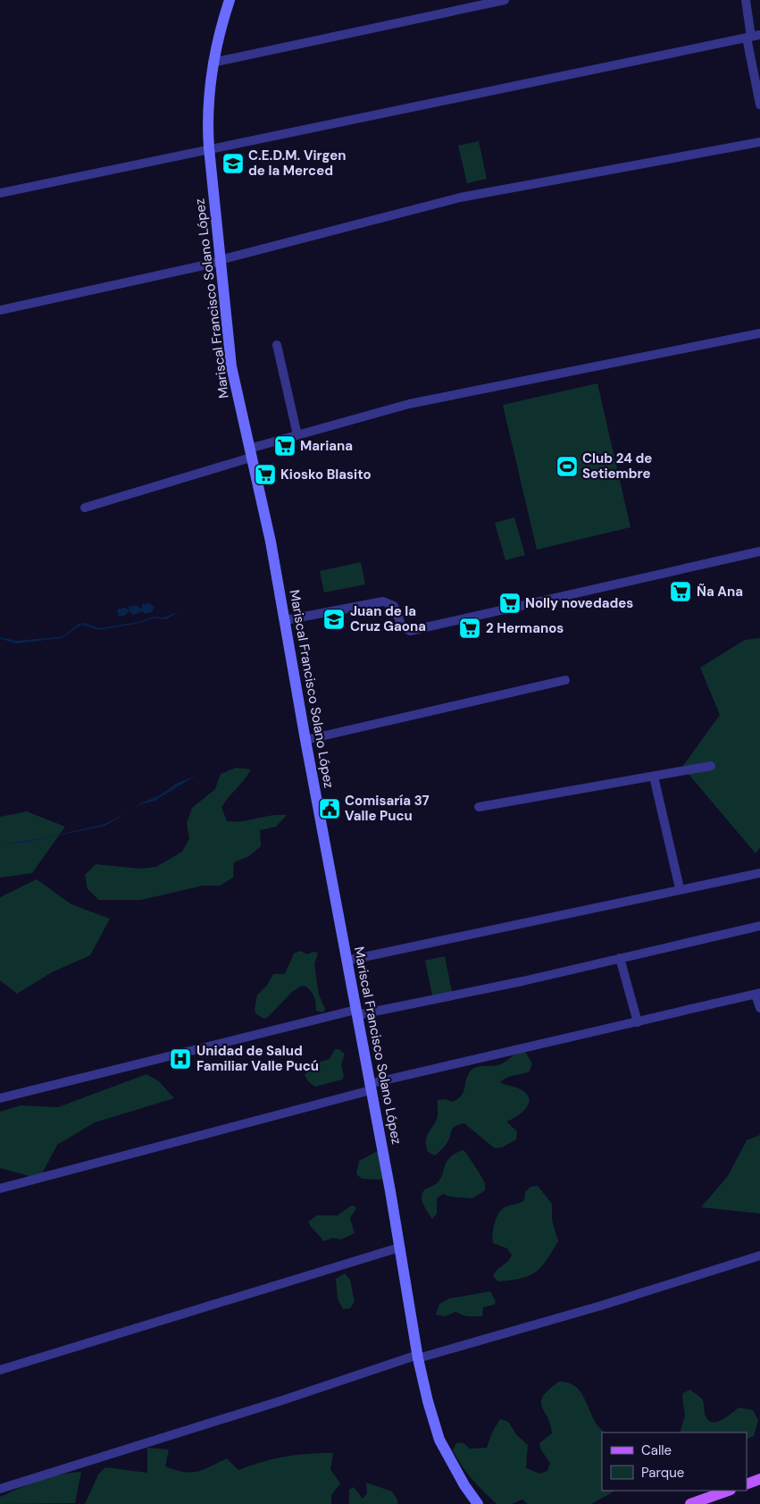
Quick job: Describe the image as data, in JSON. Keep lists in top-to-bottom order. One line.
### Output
{"streets":{"main road":["Mariscal Francisco Solano López"]},"places":{"school or university":["C.E.D.M. Virgen de la Merced","Juan de la Cruz Gaona"],"supermarket":["Mariana","Kiosko Blasito","Ña Ana","Nolly novedades","2 Hermanos"],"sports":["Club 24 de Setiembre"],"public building":["Comisaría 37 Valle Pucu"],"hospital":["Unidad de Salud Familiar Valle Pucú"]},"legend":["Calle","Parque"]}
